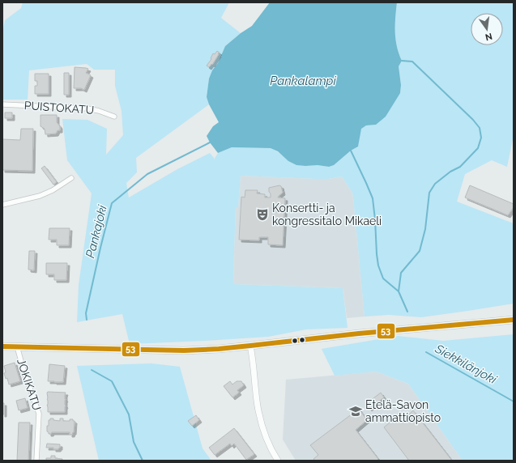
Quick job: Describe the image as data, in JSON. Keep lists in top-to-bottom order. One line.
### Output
{"streets":{"street":["PUISTOKATU","JOKIKATU"]},"water":["Pankalampi","Pankajoki","Siekkilänjoki"],"places":{"theatre":["Konsertti- ja kongressitalo Mikaeli"],"school or university":["Etelä-Savon ammattiopisto"]},"lines":["transit line 53"],"north":"bottom"}
